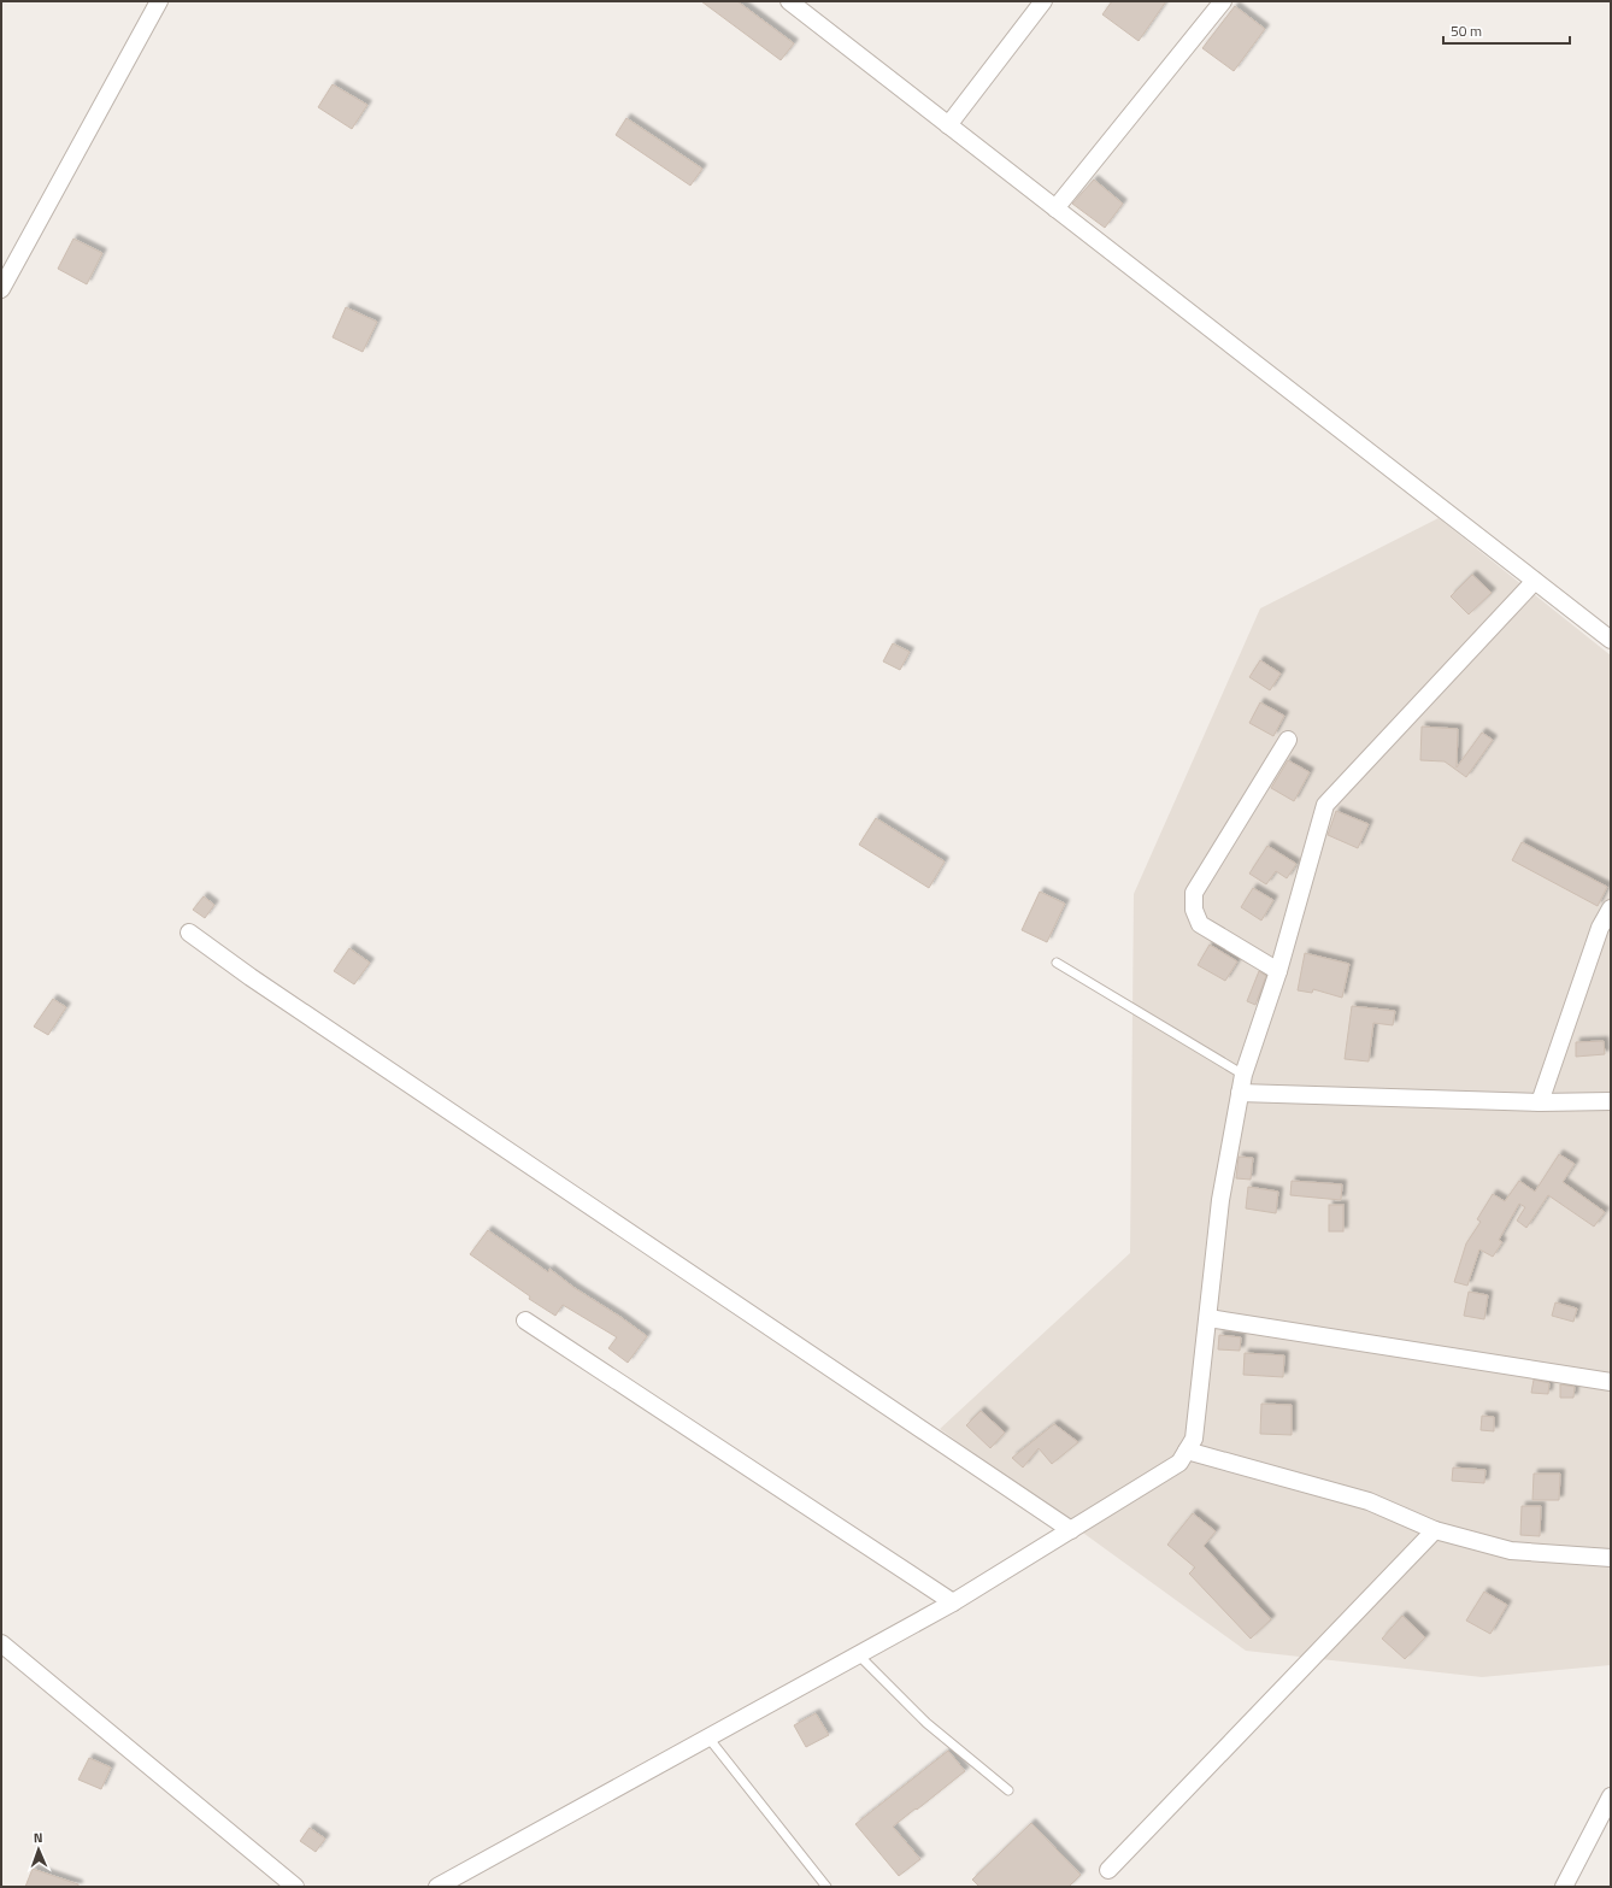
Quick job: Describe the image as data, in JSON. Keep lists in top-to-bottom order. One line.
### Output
{"scale_bar":"50 m","north":"top"}
